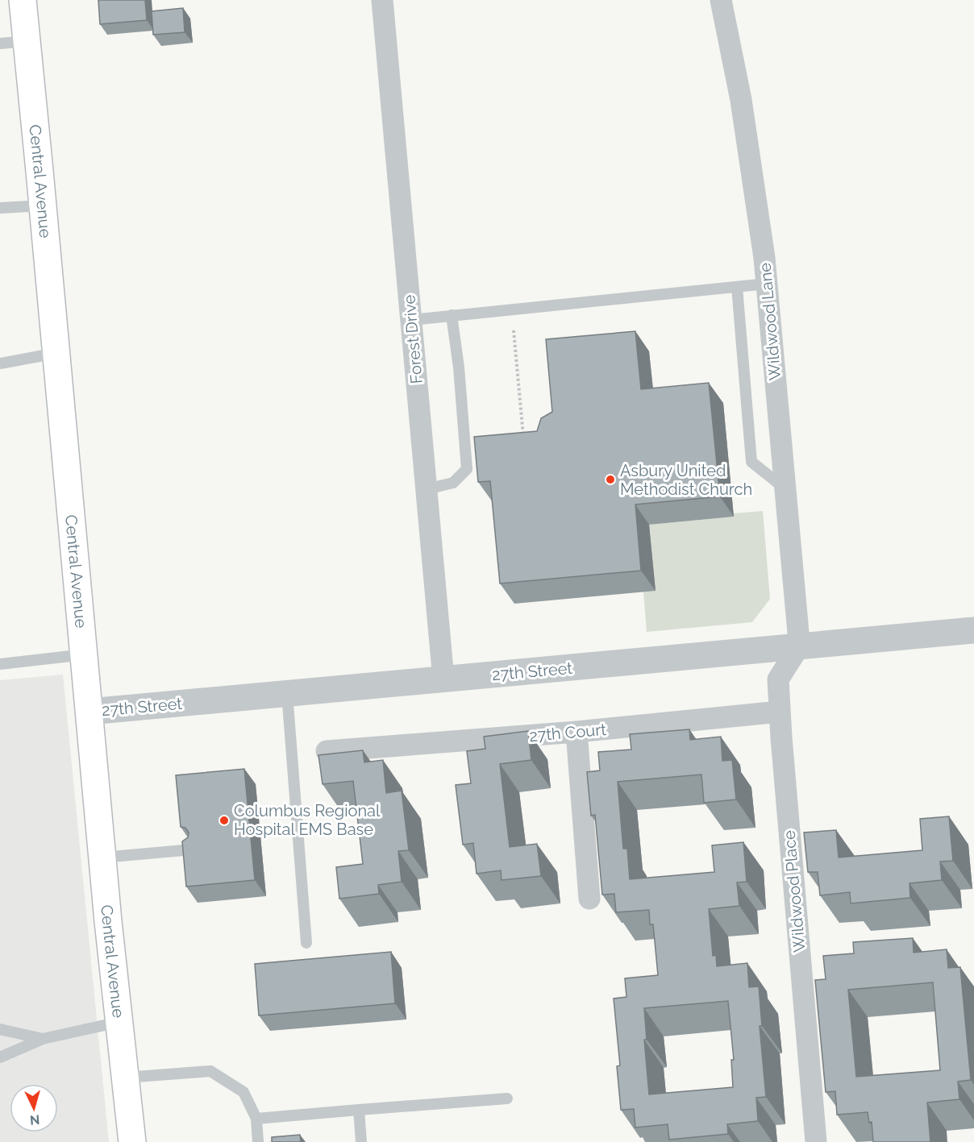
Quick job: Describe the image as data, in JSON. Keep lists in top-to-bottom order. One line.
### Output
{"streets":{"main road":["Central Avenue"],"street":["Wildwood Lane","Forest Drive","27th Street","27th Court","Wildwood Place"]},"crossings":[["Central Avenue","27th Street"],["Wildwood Lane","27th Street"],["Wildwood Lane","Wildwood Place"],["Forest Drive","27th Street"],["27th Street","Wildwood Place"],["27th Court","Wildwood Place"]],"places":["Asbury United Methodist Church","Columbus Regional Hospital EMS Base"],"north":"bottom"}
